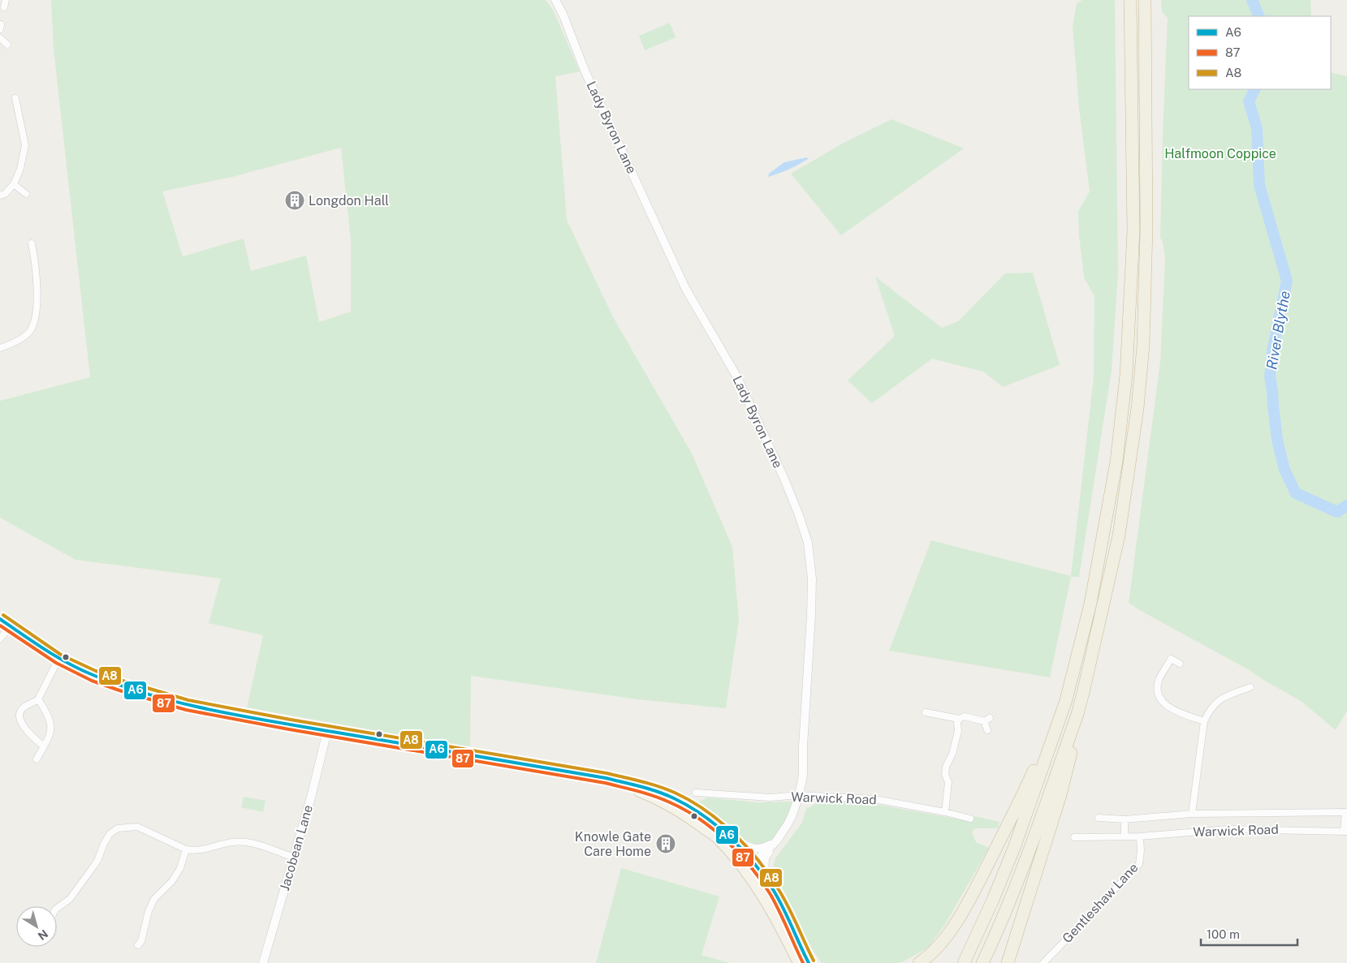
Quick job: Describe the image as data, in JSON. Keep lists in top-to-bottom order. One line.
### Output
{"streets":{"street":["Lady Byron Lane","Warwick Road","Jacobean Lane","Gentleshaw Lane"]},"crossings":[["Lady Byron Lane","Warwick Road"],["Warwick Road","Gentleshaw Lane"]],"water":["River Blythe"],"parks":["Halfmoon Coppice"],"places":{"building":["Longdon Hall","Knowle Gate Care Home"]},"lines":["transit line A8","transit line A6","transit line 87"],"legend":["A6","87","A8"],"scale_bar":"100 m","north":"bottom right"}
